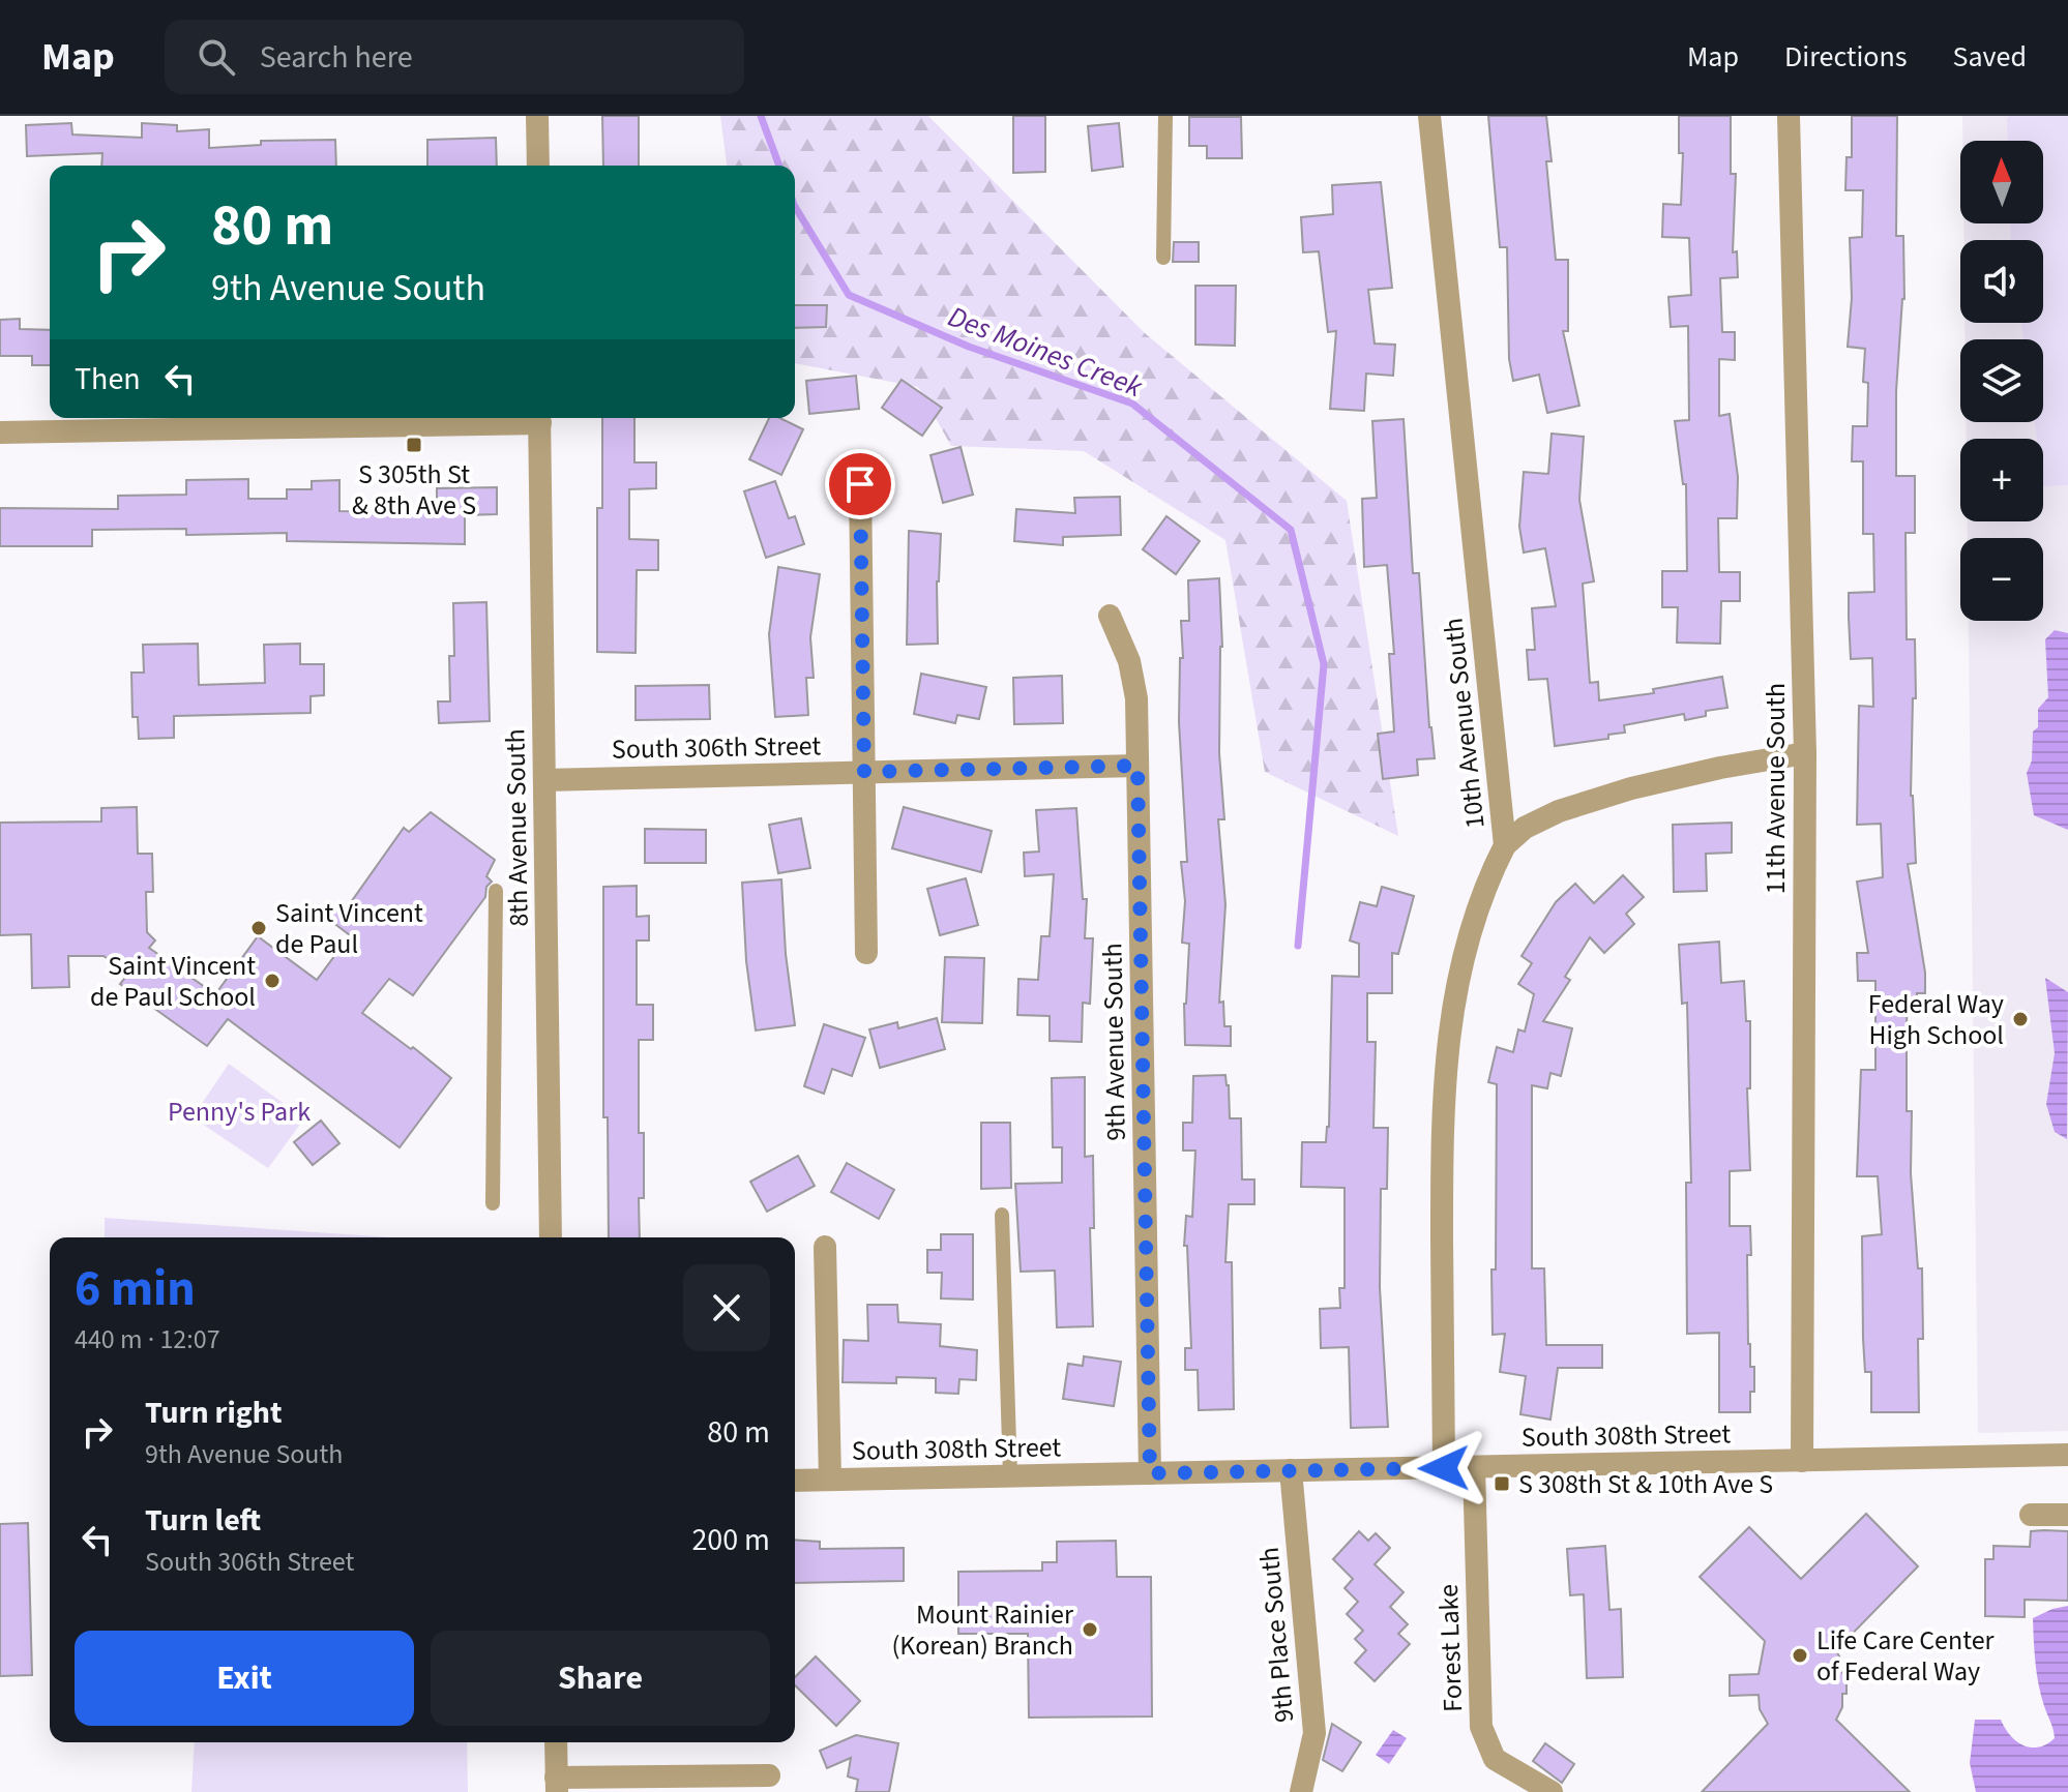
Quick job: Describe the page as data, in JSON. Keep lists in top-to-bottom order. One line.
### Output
{"streets":{"street":["10th Avenue South","South 306th Street","11th Avenue South","8th Avenue South","9th Avenue South","South 308th Street","9th Place South","Forest Lake"]},"crossings":[["10th Avenue South","South 308th Street"],["South 306th Street","8th Avenue South"],["South 306th Street","9th Avenue South"],["11th Avenue South","South 308th Street"],["9th Avenue South","South 308th Street"],["South 308th Street","9th Place South"],["South 308th Street","Forest Lake"]],"water":["Des Moines Creek"],"parks":["Penny's Park"],"places":{"transit":["S 305th St & 8th Ave S","S 308th St & 10th Ave S"],"other":["Saint Vincent de Paul","Saint Vincent de Paul School","Federal Way High School","Mount Rainier (Korean) Branch","Life Care Center of Federal Way"]},"north":"top","page":{"header":"Map","search":"Search here","nav":["Map","Directions","Saved"],"map_buttons":["+","−"],"turn":["80 m","9th Avenue South"],"then":"Then","heading":["6 min","440 m · 12:07"],"list":[{"name":"Turn right","note":"9th Avenue South","value":"80 m"},{"name":"Turn left","note":"South 306th Street","value":"200 m"}],"buttons":["Exit","Share"]}}
